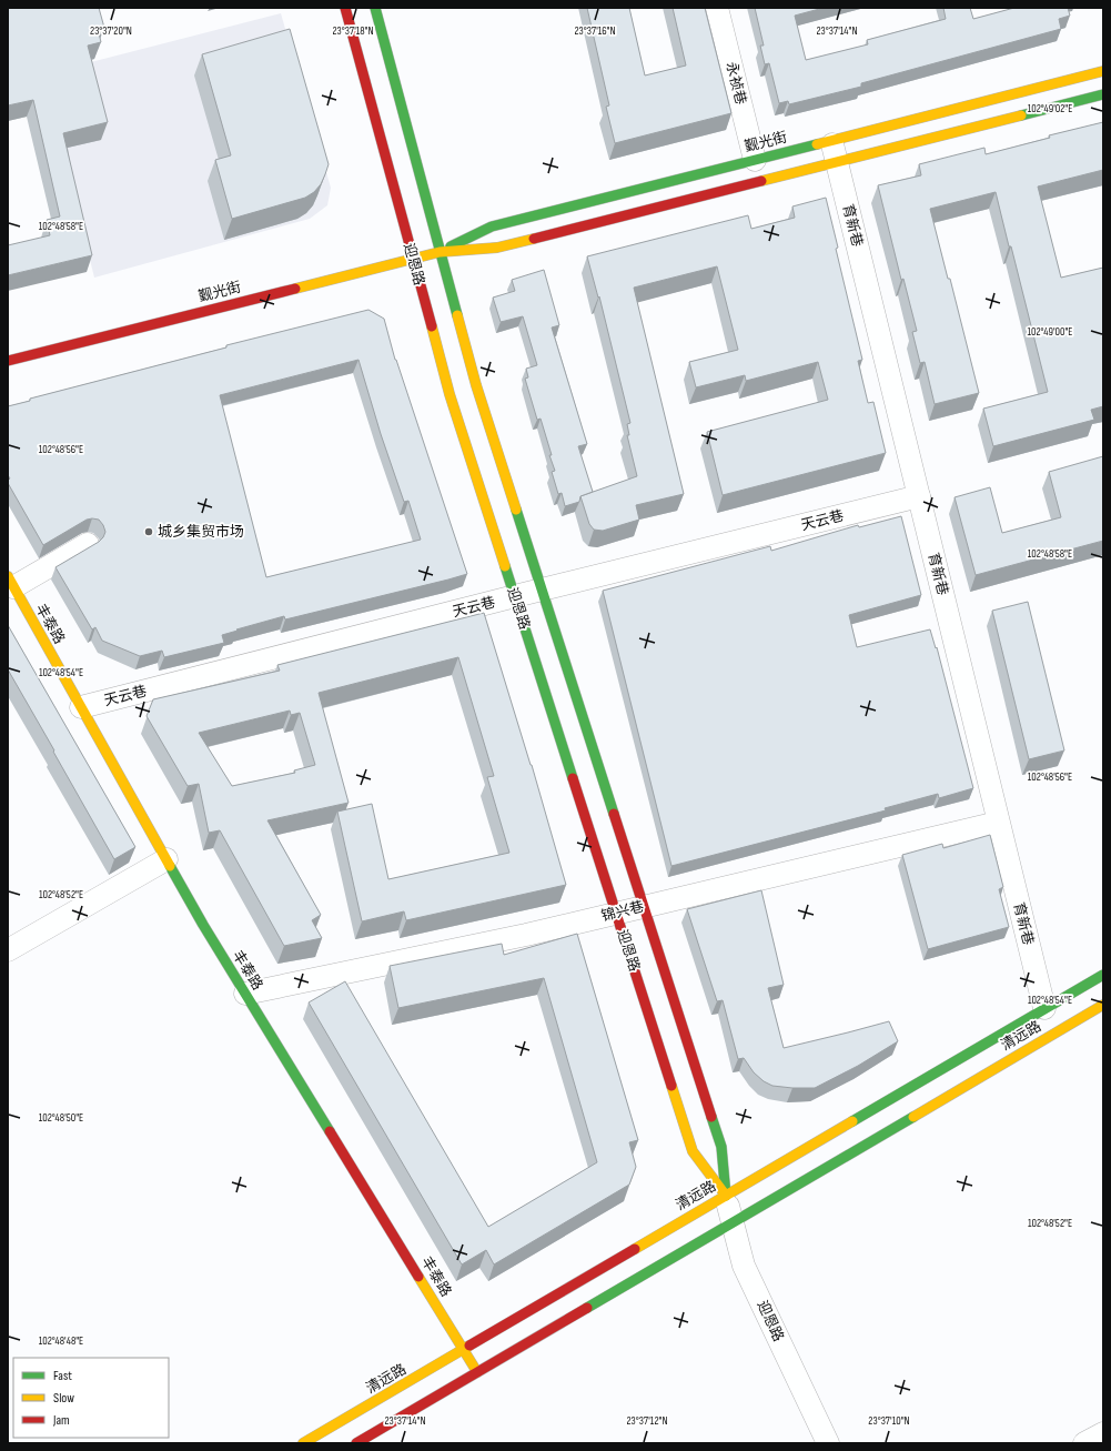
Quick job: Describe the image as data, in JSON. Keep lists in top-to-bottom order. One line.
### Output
{"streets":{"street":["永祯巷","觐光街","育新巷","迎恩路","天云巷","丰泰路","锦兴巷","清远路"]},"crossings":[["永祯巷","觐光街"],["觐光街","育新巷"],["觐光街","迎恩路"],["育新巷","天云巷"],["育新巷","锦兴巷"],["育新巷","清远路"],["迎恩路","天云巷"],["迎恩路","锦兴巷"],["迎恩路","清远路"],["天云巷","丰泰路"],["丰泰路","锦兴巷"],["丰泰路","清远路"]],"places":["城乡集贸市场"],"legend":["Fast","Slow","Jam"],"coordinates":["23°37'20\"N","23°37'18\"N","23°37'16\"N","23°37'14\"N","102°49'02\"E","102°48'58\"E","102°49'00\"E","102°48'56\"E","102°48'54\"E","102°48'52\"E","102°48'50\"E","102°48'48\"E","23°37'12\"N","23°37'10\"N"]}
